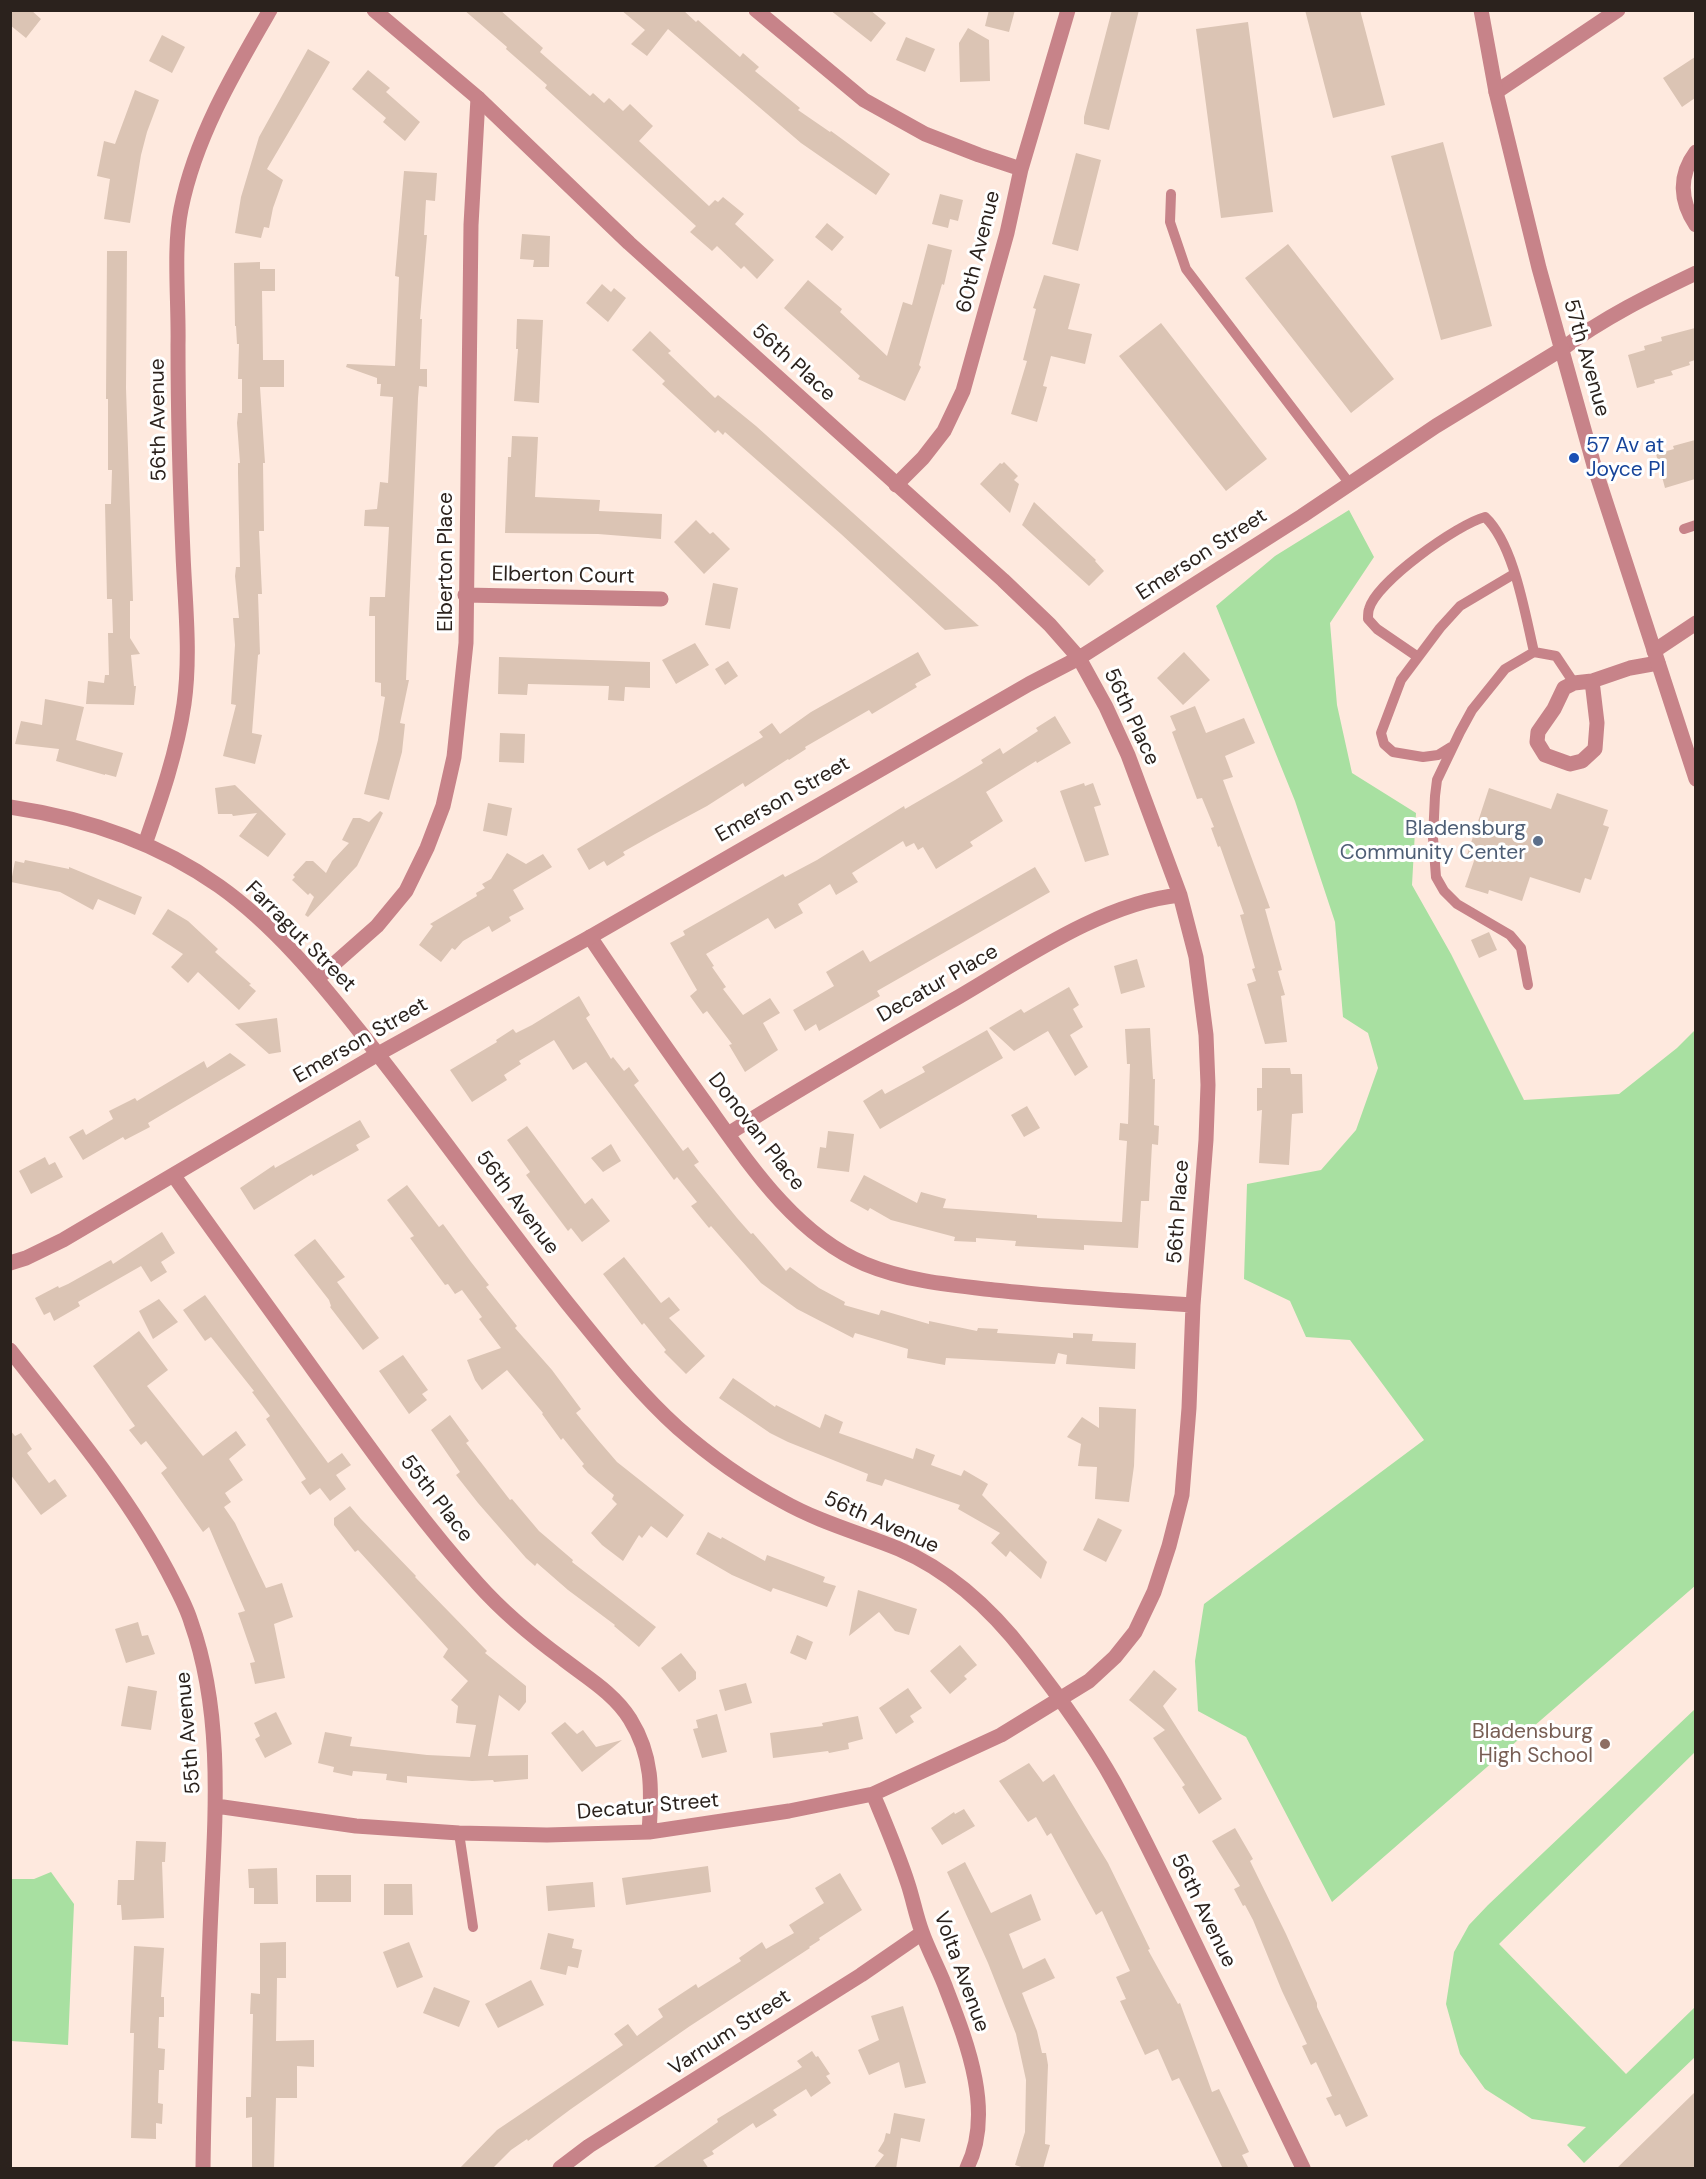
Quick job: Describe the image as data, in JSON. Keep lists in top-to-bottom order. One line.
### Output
{"streets":{"street":["60th Avenue","57th Avenue","56th Place","56th Avenue","Emerson Street","Elberton Place","Elberton Court","Farragut Street","Decatur Place","Donovan Place","55th Place","55th Avenue","Decatur Street","Volta Avenue","Varnum Street"]},"crossings":[["60th Avenue","56th Place"],["57th Avenue","Emerson Street"],["56th Place","56th Avenue"],["56th Place","Emerson Street"],["56th Place","Elberton Place"],["56th Place","Decatur Place"],["56th Place","Donovan Place"],["56th Place","Decatur Street"],["56th Avenue","Emerson Street"],["56th Avenue","Farragut Street"],["56th Avenue","Decatur Street"],["Emerson Street","Farragut Street"],["Emerson Street","Donovan Place"],["Emerson Street","55th Place"],["Elberton Place","Elberton Court"],["Elberton Place","Farragut Street"],["Decatur Place","Donovan Place"],["55th Place","Decatur Street"],["55th Avenue","Decatur Street"],["Decatur Street","Volta Avenue"],["Volta Avenue","Varnum Street"]],"places":["57 Av at Joyce Pl","Bladensburg Community Center","Bladensburg High School"]}
